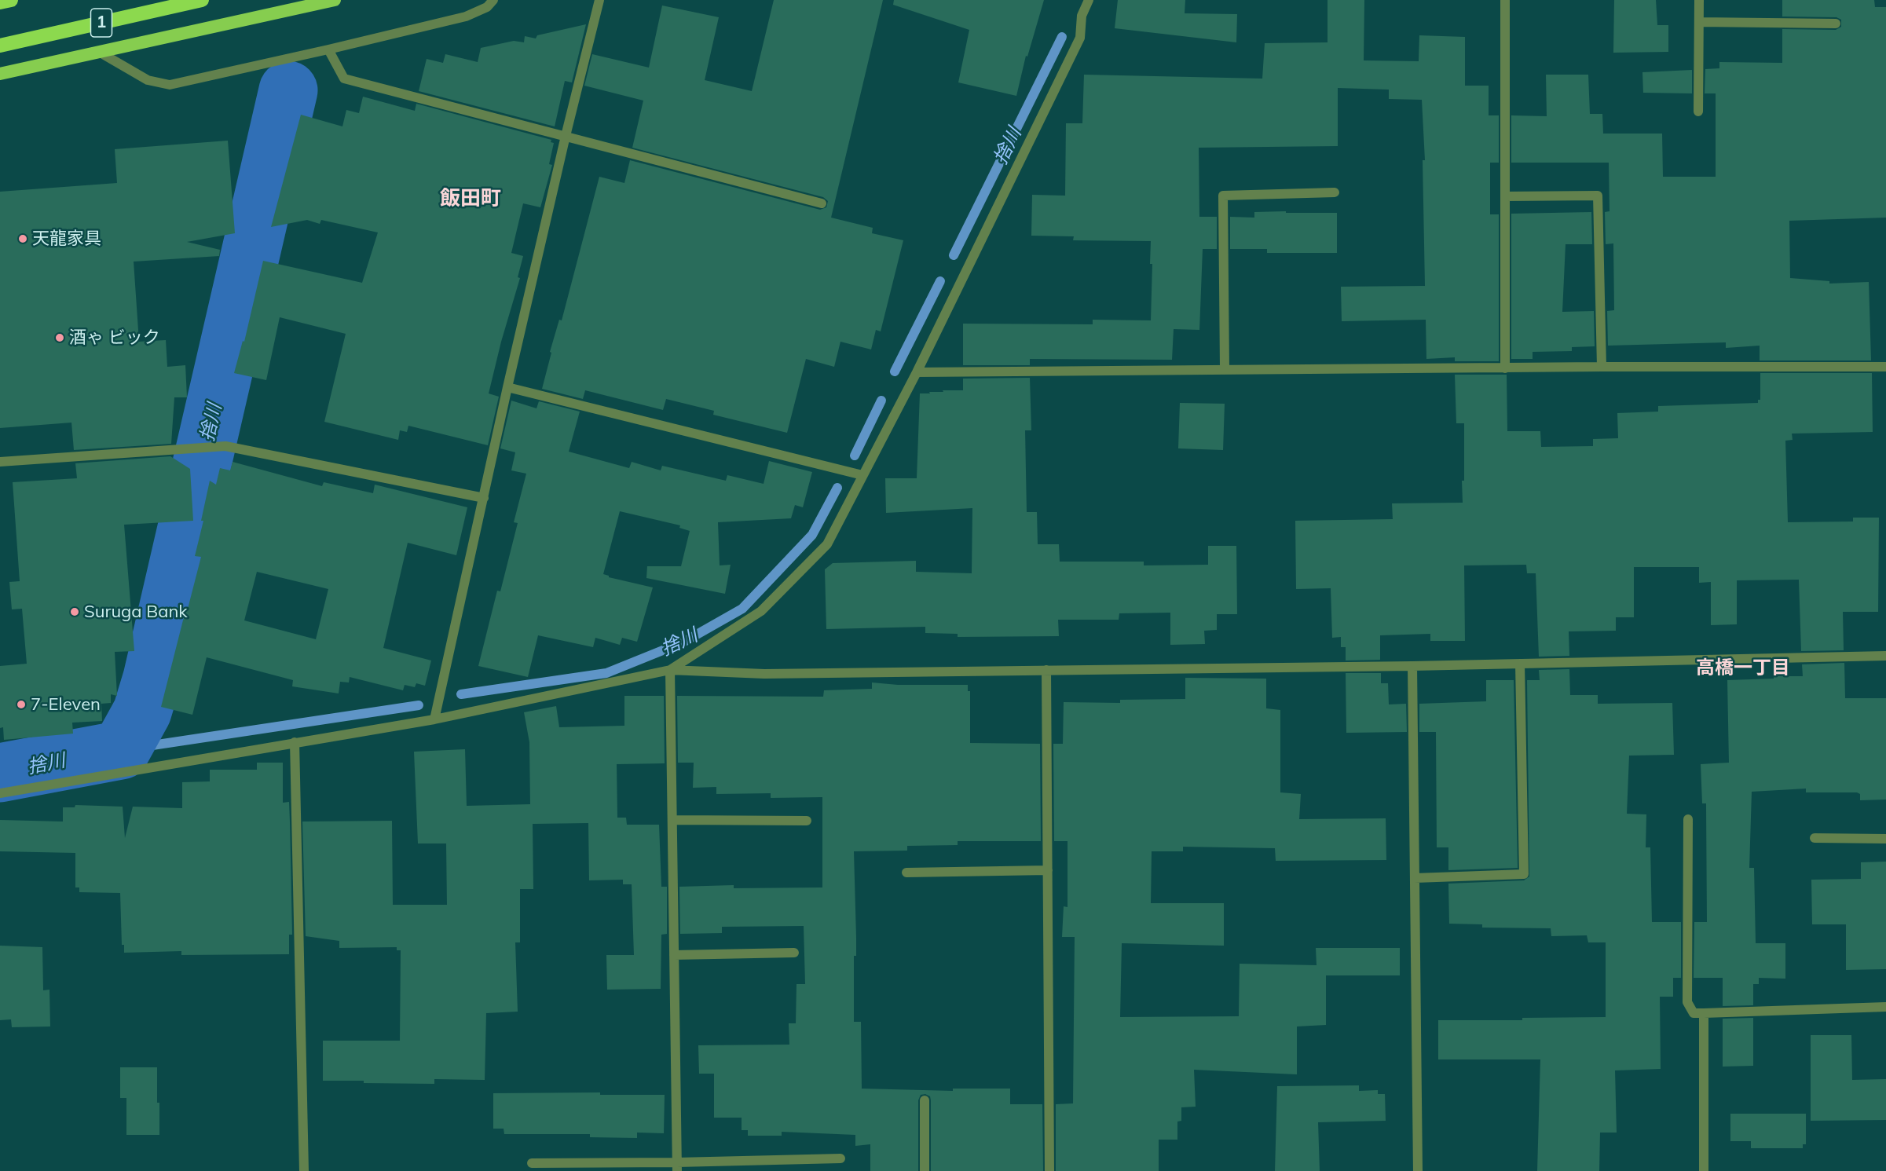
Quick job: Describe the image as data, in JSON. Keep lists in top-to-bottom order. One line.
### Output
{"streets":{"highway":["1"]},"districts":["飯田町","高橋一丁目"],"water":["捨川"],"places":["天龍家具","酒ゃ ビック","Suruga Bank","7-Eleven"]}
